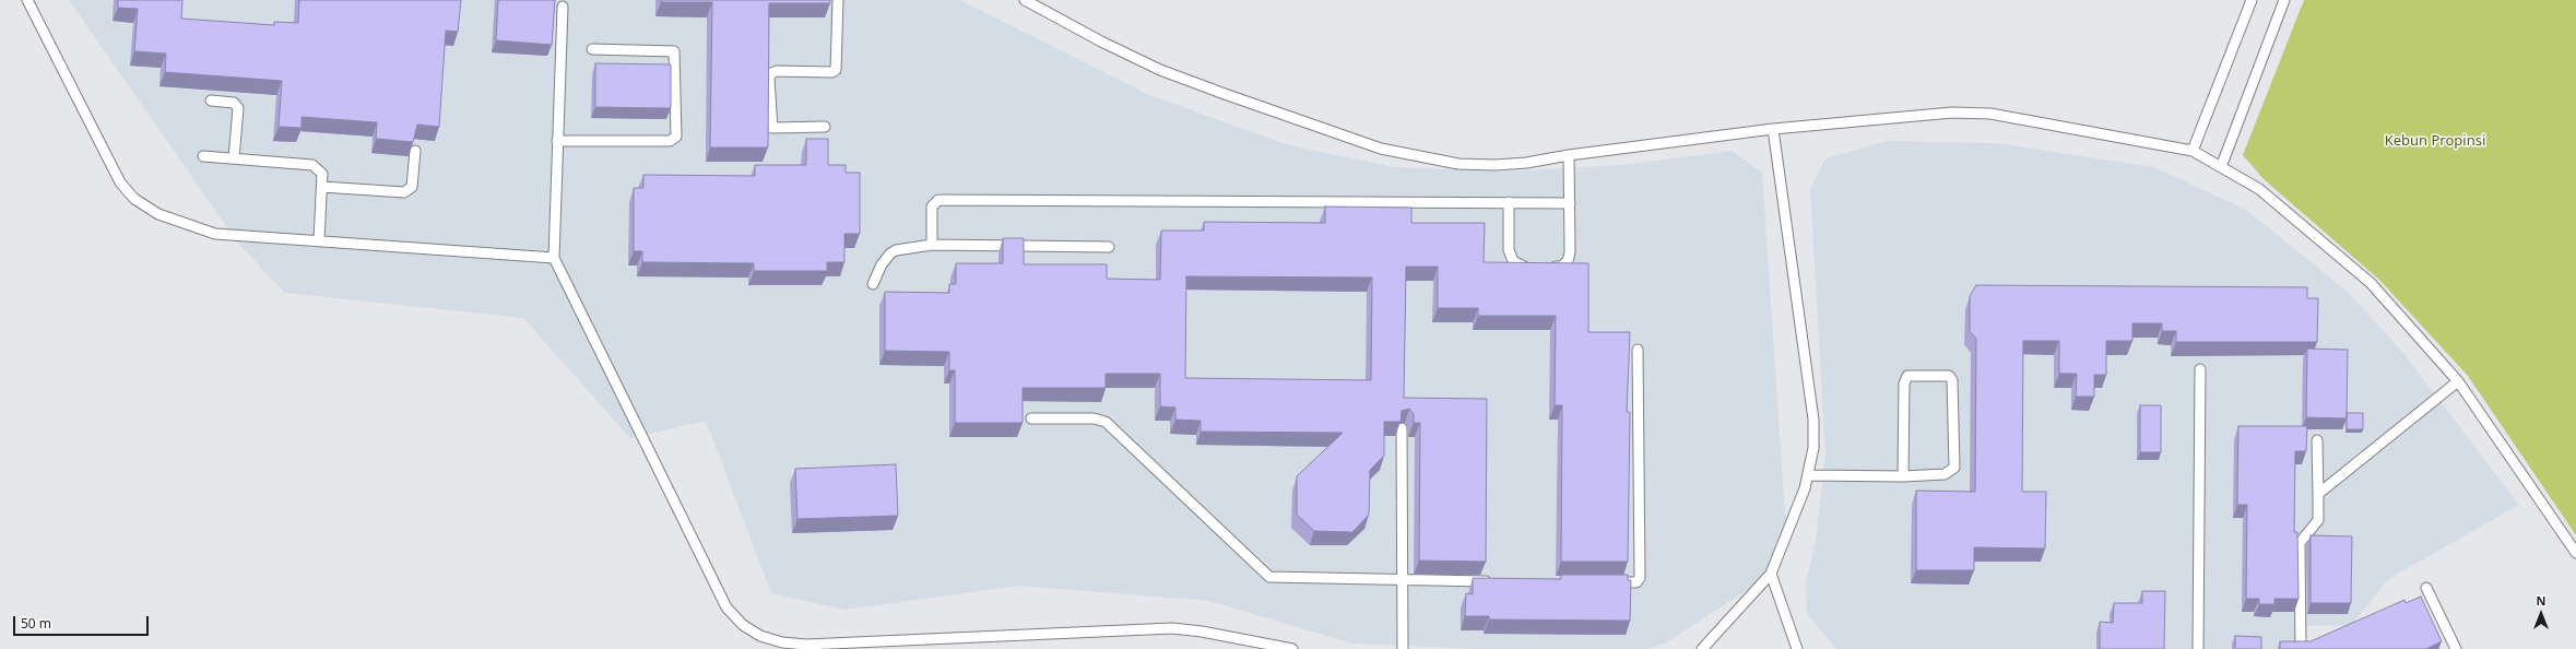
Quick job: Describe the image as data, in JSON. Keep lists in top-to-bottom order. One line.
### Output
{"parks":["Kebun Propinsi"],"scale_bar":"50 m","north":"top"}
